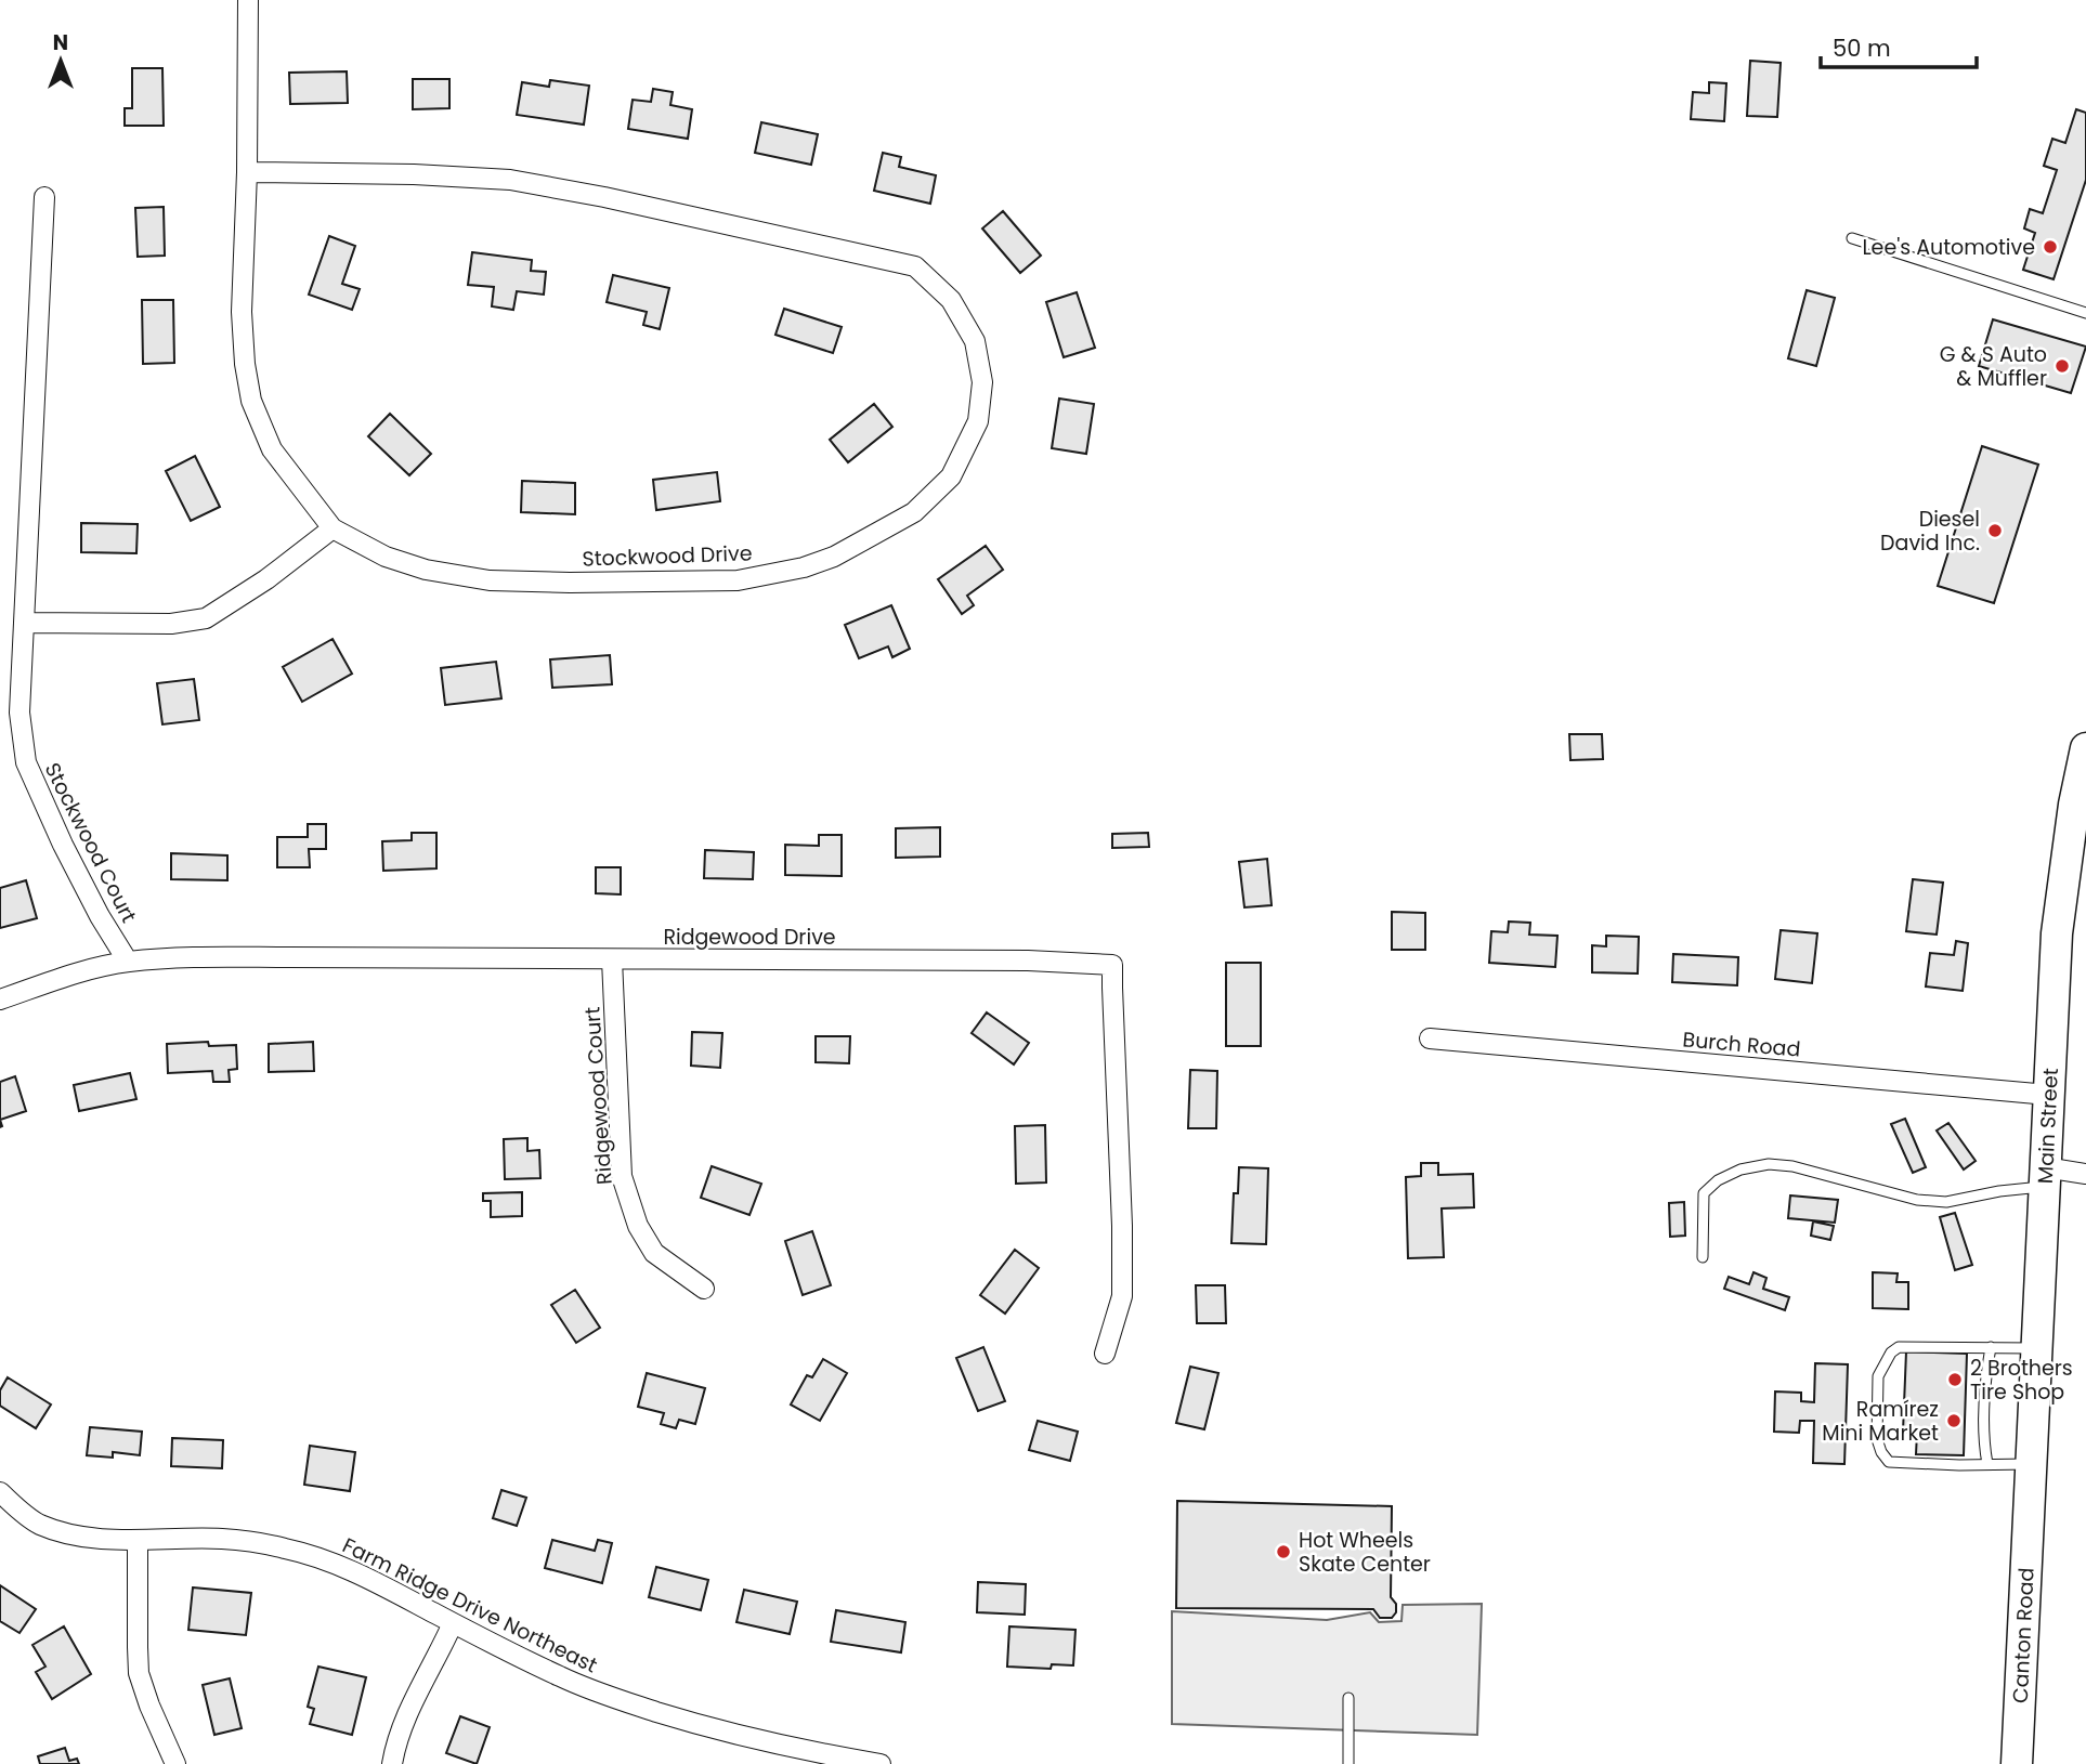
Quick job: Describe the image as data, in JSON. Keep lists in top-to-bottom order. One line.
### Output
{"streets":{"main road":["Main Street","Canton Road"],"street":["Stockwood Drive","Stockwood Court","Ridgewood Drive","Burch Road","Ridgewood Court","Farm Ridge Drive Northeast"]},"crossings":[["Stockwood Court","Ridgewood Drive"],["Ridgewood Drive","Ridgewood Court"],["Burch Road","Main Street"],["Main Street","Canton Road"]],"places":["Lee's Automotive","G & S Auto & Muffler","Diesel David Inc.","2 Brothers Tire Shop","Ramírez Mini Market","Hot Wheels Skate Center"],"scale_bar":"50 m","north":"top"}
